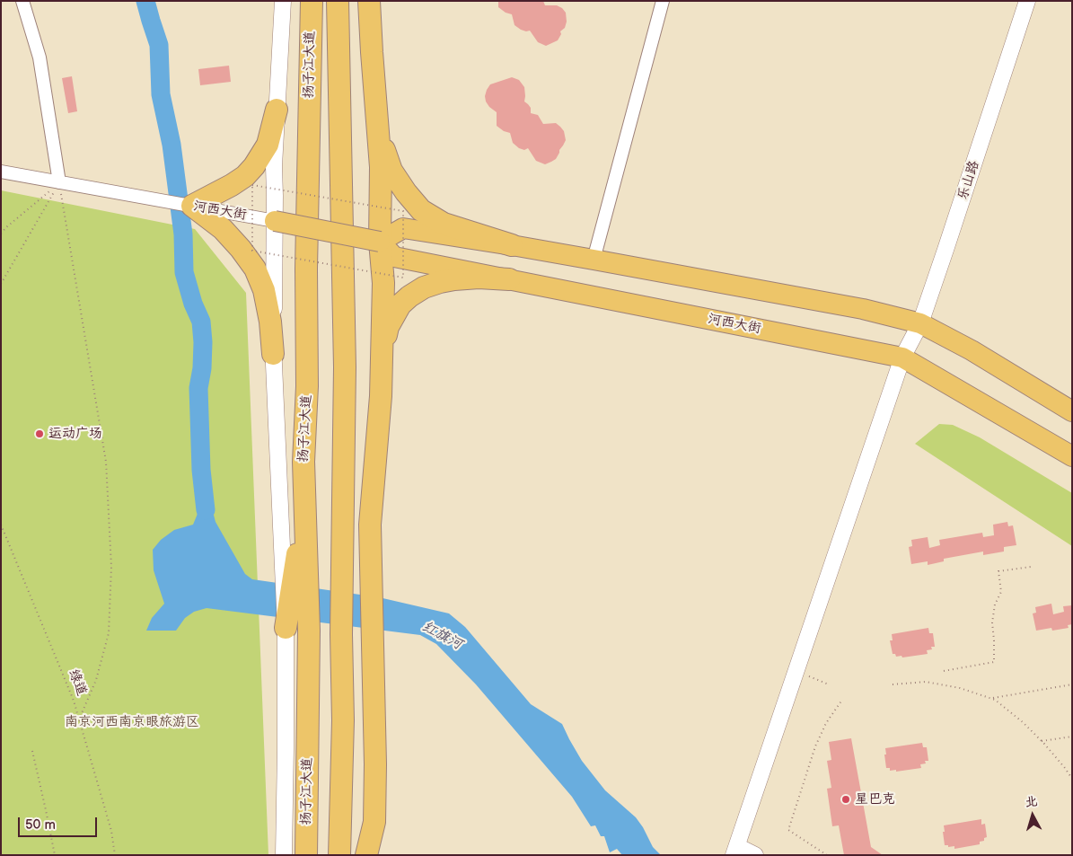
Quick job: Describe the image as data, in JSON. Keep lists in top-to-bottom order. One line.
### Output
{"streets":{"highway":["扬子江大道"],"main road":["河西大街"],"street":["乐山路"],"path":["绿道"]},"crossings":[["乐山路","河西大街"]],"water":["红旗河"],"parks":["南京河西南京眼旅游区"],"places":["运动广场","星巴克"],"scale_bar":"50 m","north":"top"}
